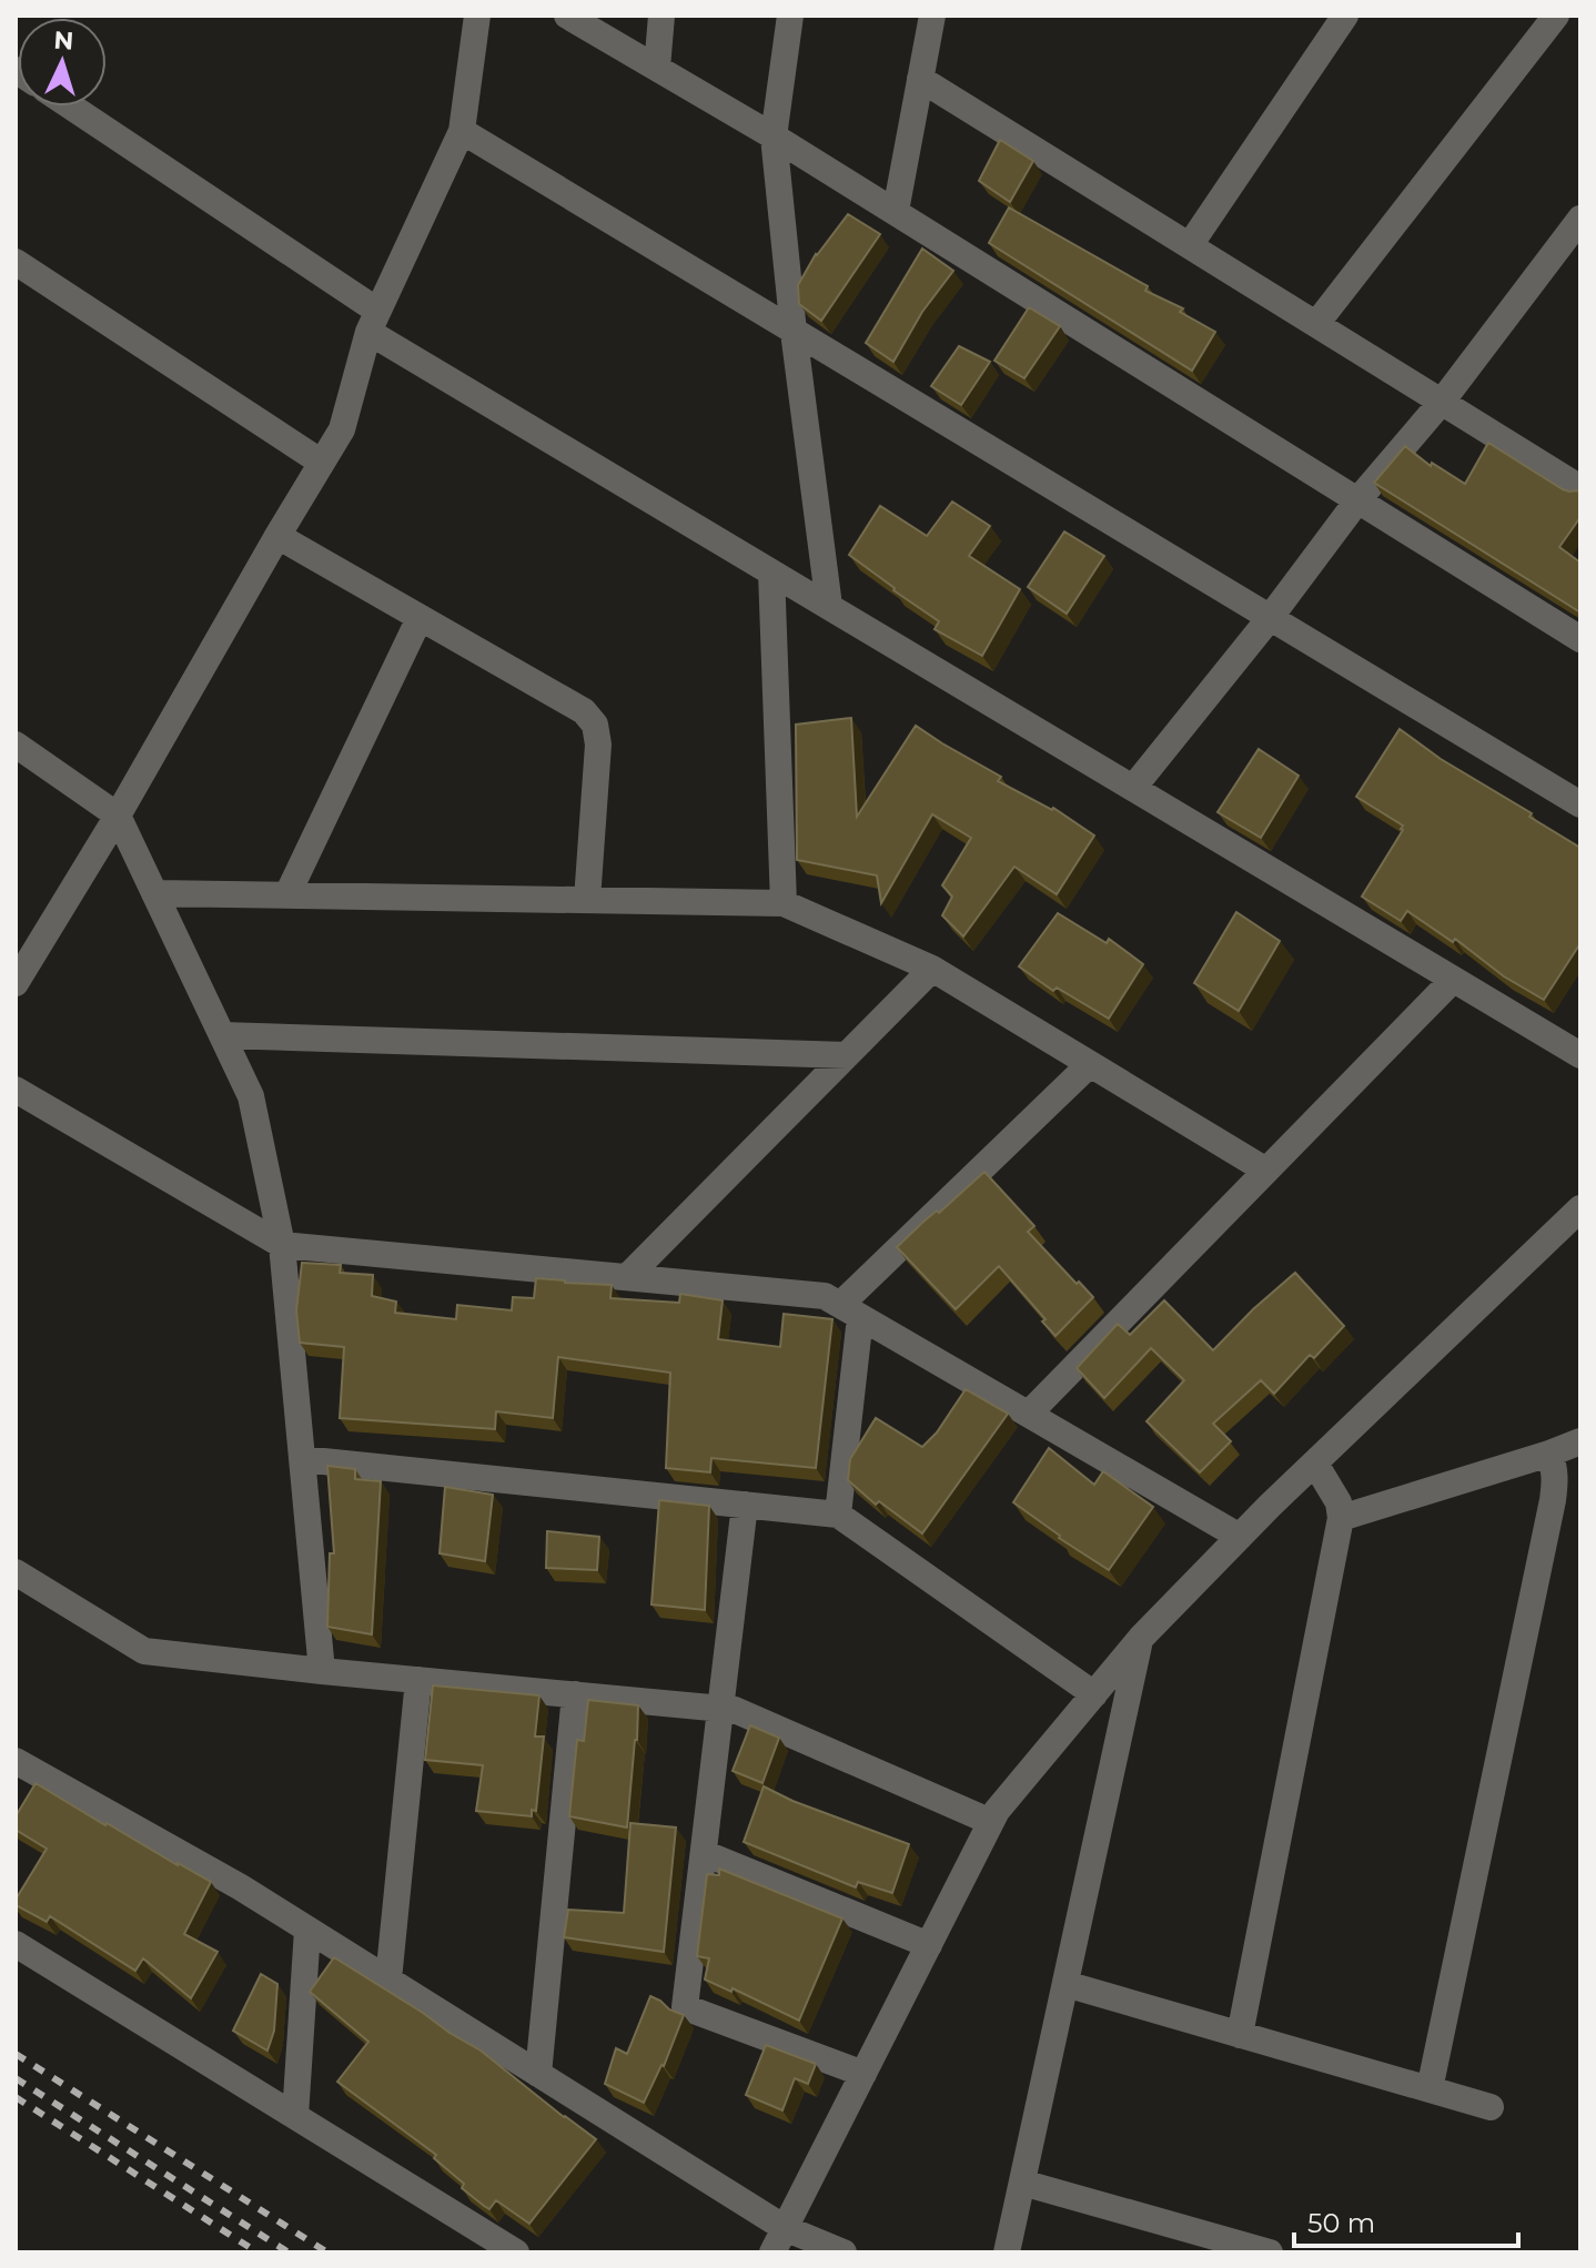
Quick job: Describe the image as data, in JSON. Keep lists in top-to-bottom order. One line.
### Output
{"scale_bar":"50 m","north":"top"}
